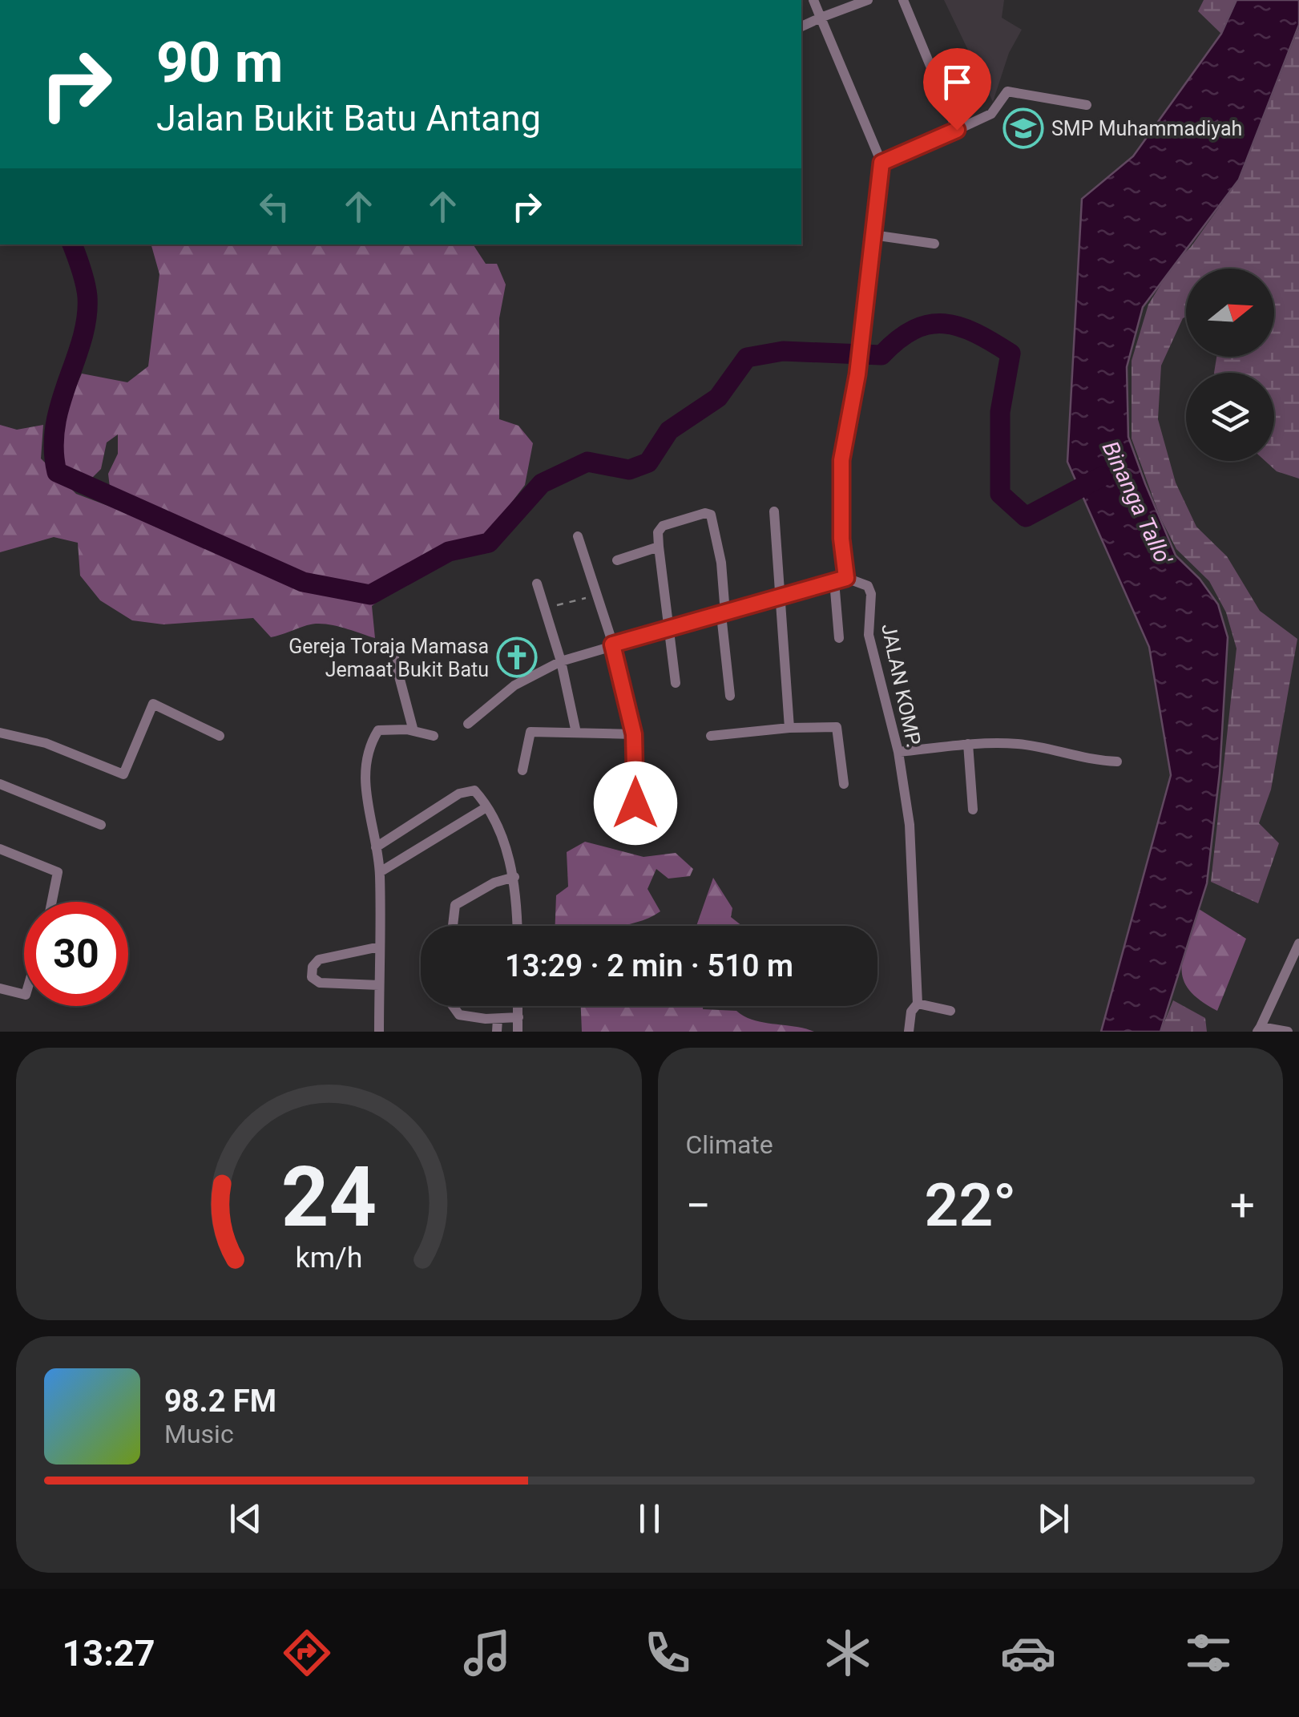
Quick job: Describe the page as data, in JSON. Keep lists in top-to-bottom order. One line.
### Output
{"streets":{"street":["JALAN KOMP."]},"water":["Binanga Tallo'"],"places":{"school or university":["SMP Muhammadiyah"],"church":["Gereja Toraja Mamasa Jemaat Bukit Batu"]},"north":"right","page":{"turn":["90 m","Jalan Bukit Batu Antang"],"limit":"30","trip":"13:29 · 2 min · 510 m","tile":"Climate","heat":["−","22°","+"],"song":["98.2 FM","Music"],"tabs":"13:27","gauge":["24","km/h"]}}
